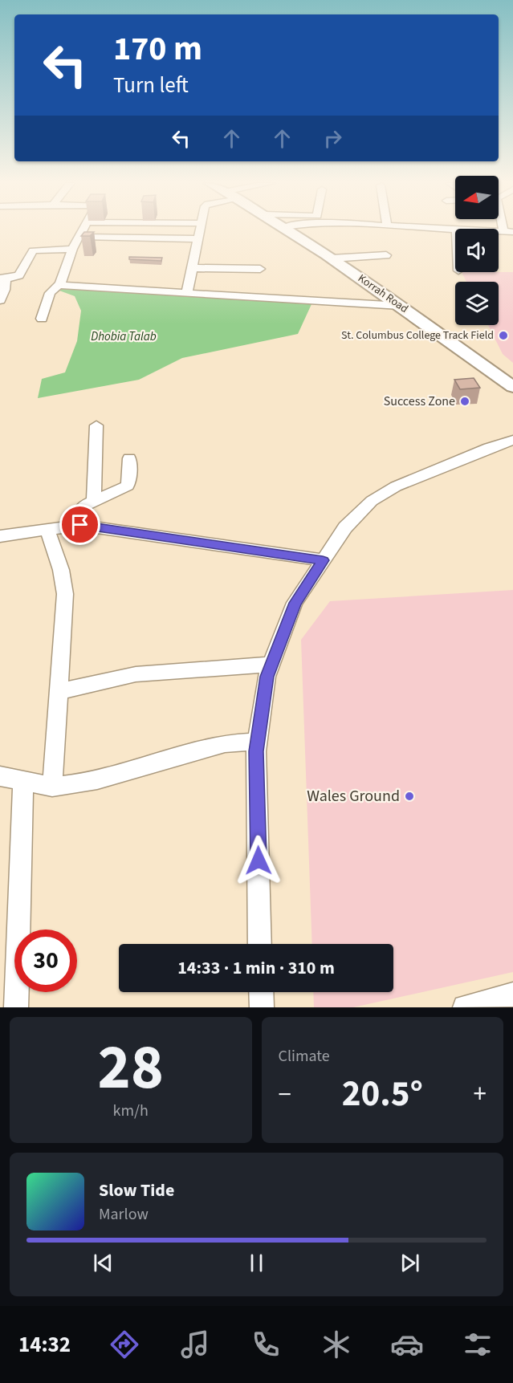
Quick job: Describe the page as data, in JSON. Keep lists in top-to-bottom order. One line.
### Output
{"streets":{"main road":["Korrah Road"]},"water":["Dhobia Talab"],"places":["St. Columbus College Track Field","Success Zone","Wales Ground"],"north":"left","page":{"turn":["170 m","Turn left"],"limit":"30","trip":"14:33 · 1 min · 310 m","tile":[["28","km/h"],"Climate"],"heat":["−","20.5°","+"],"song":["Slow Tide","Marlow"],"tabs":"14:32"}}
